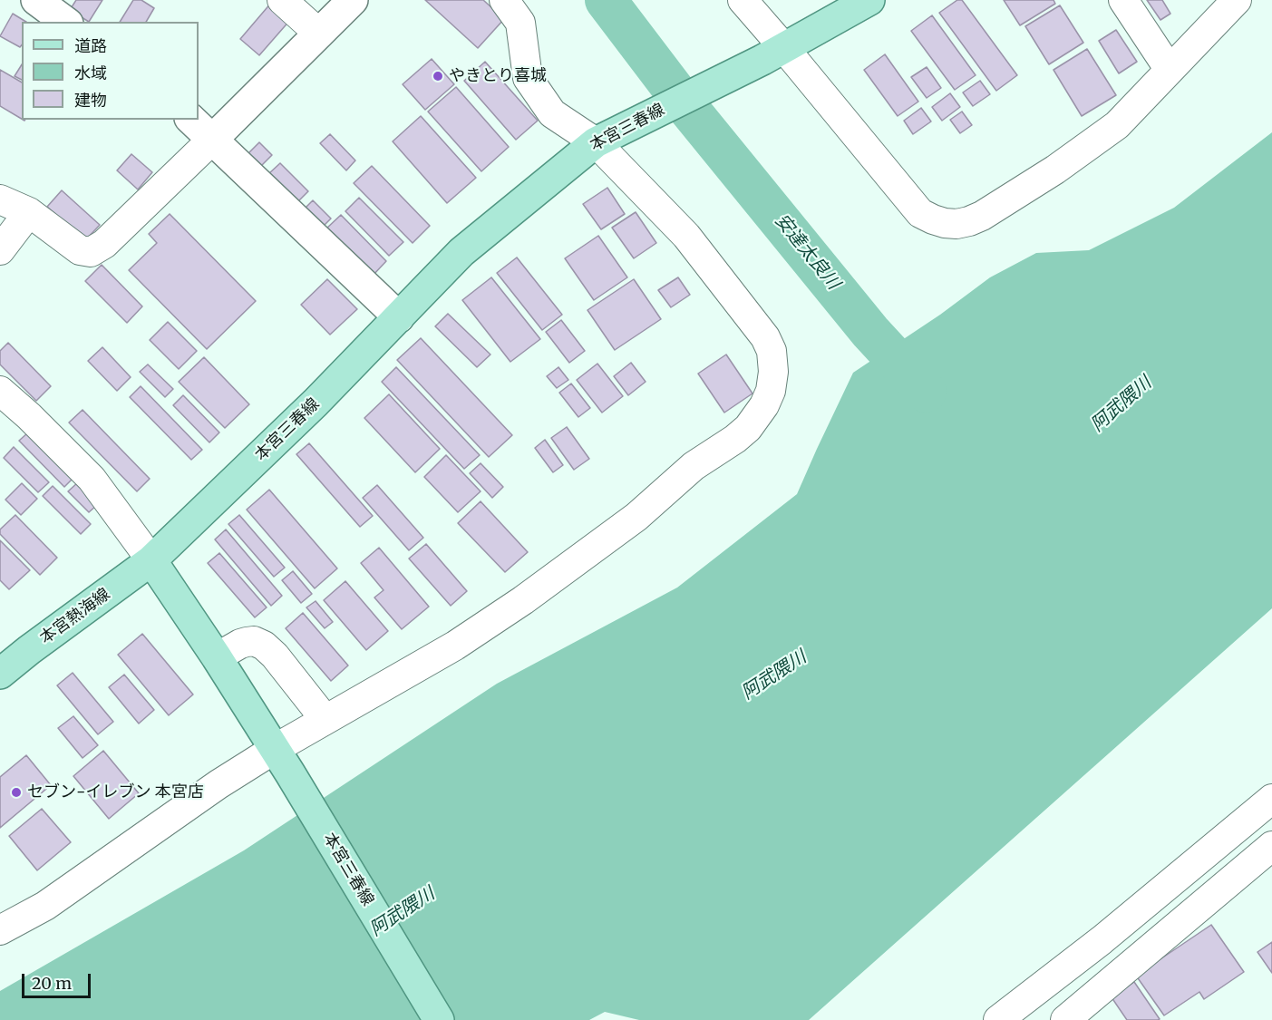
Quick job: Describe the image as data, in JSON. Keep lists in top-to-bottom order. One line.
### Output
{"streets":{"main road":["本宮三春線","本宮熱海線"]},"crossings":[["本宮三春線","本宮熱海線"]],"water":["安達太良川","阿武隈川"],"places":["やきとり喜城","セブン‐イレブン 本宮店"],"legend":["道路","水域","建物"],"scale_bar":"20 m"}
